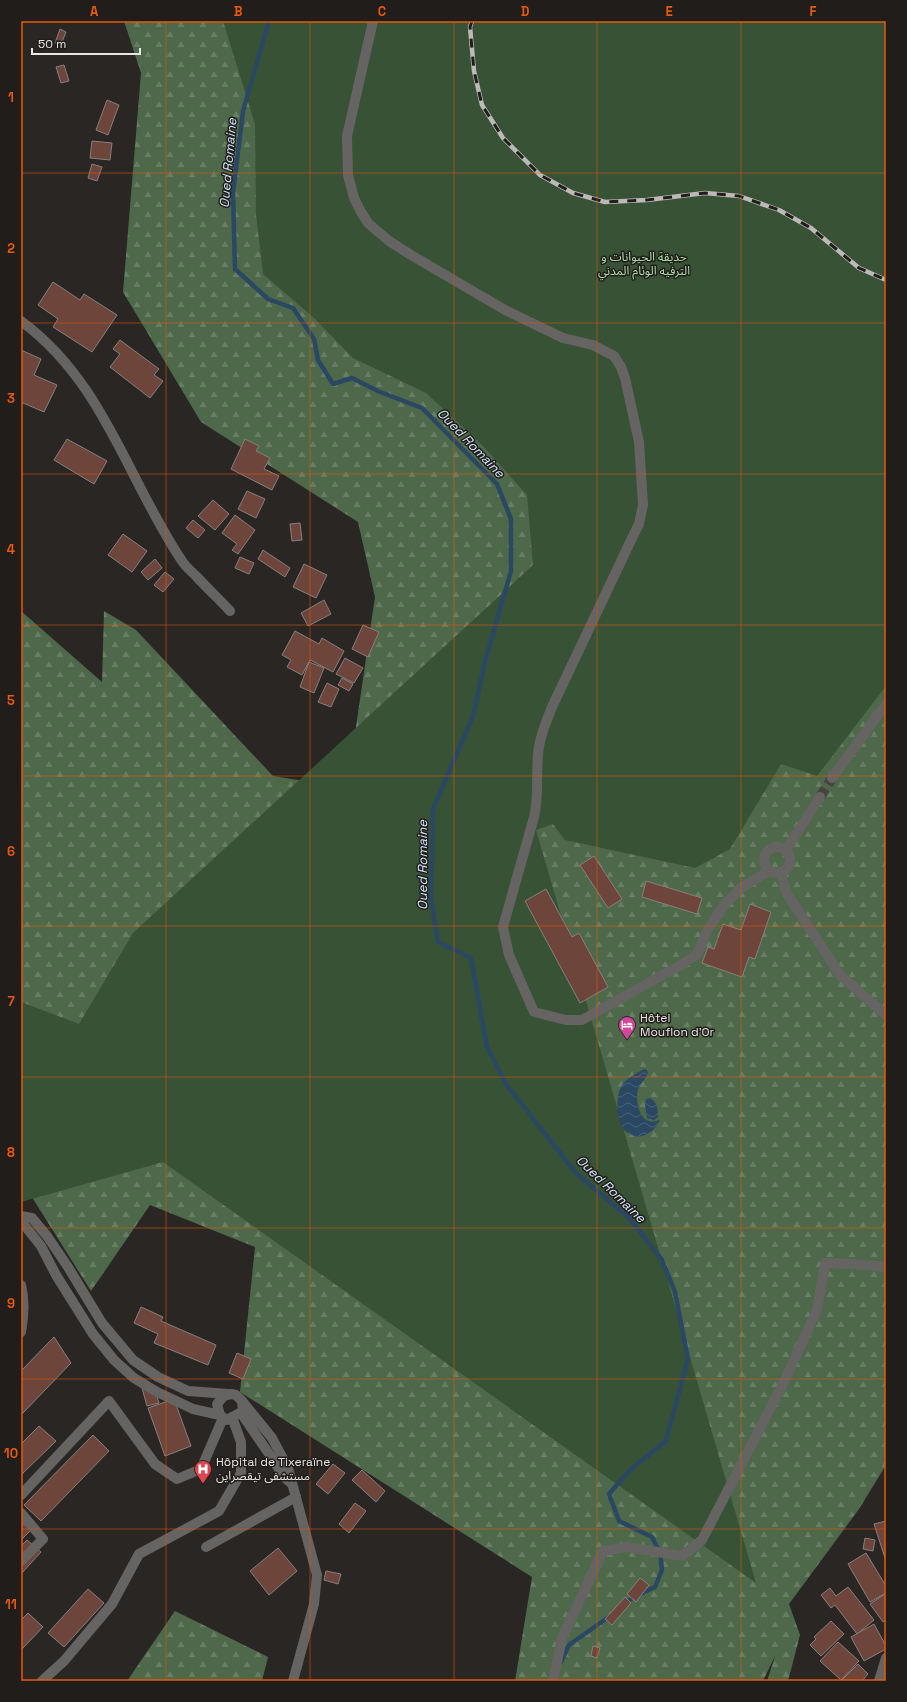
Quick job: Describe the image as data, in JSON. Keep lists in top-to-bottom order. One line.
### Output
{"water":["Oued Romaine"],"parks":["حديقة الحيوانات و الترفيه الوئام المدني"],"places":{"hotel":["Hôtel Mouflon d'Or"],"hospital":["Hôpital de Tixeraïne مستشفى تيقصراين"]},"scale_bar":"50 m","grid":{"columns":["A","B","C","D","E","F"],"rows":["1","2","3","4","5","6","7","8","9","10","11"]}}
